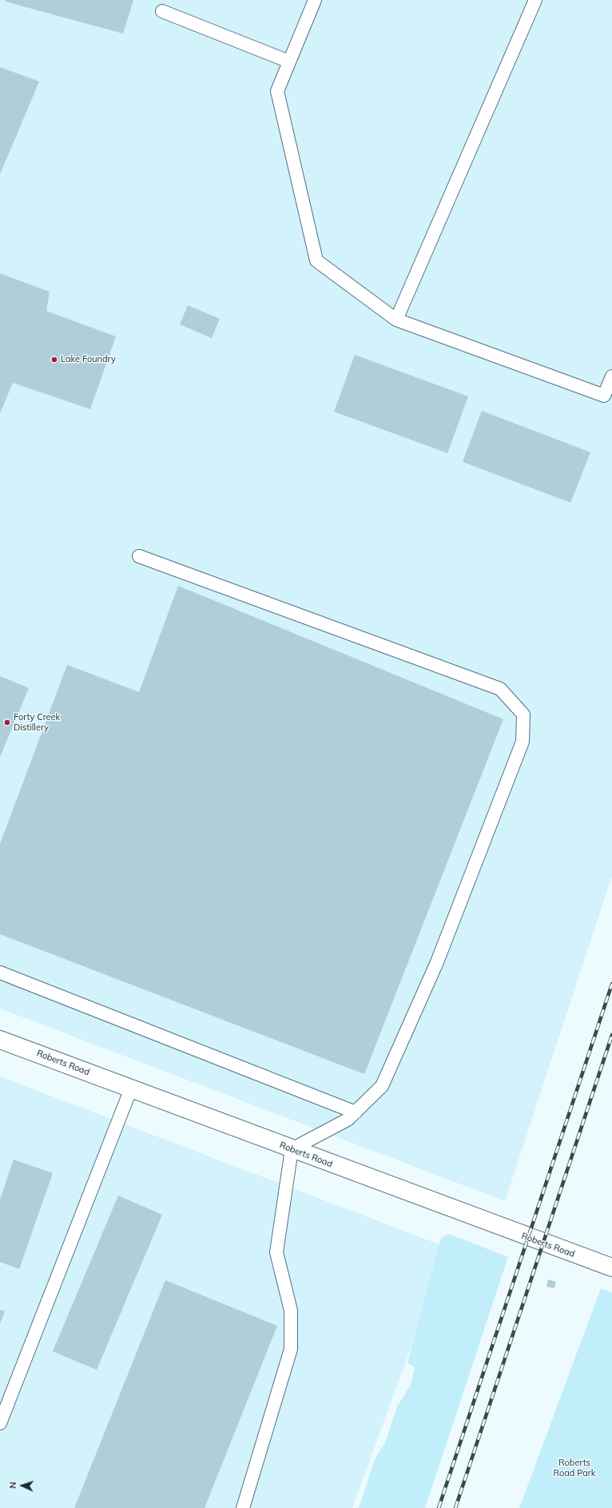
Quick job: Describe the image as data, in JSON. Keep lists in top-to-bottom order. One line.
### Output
{"streets":{"street":["Roberts Road"]},"parks":["Roberts Road Park"],"places":["Lake Foundry","Forty Creek Distillery"],"north":"left"}
